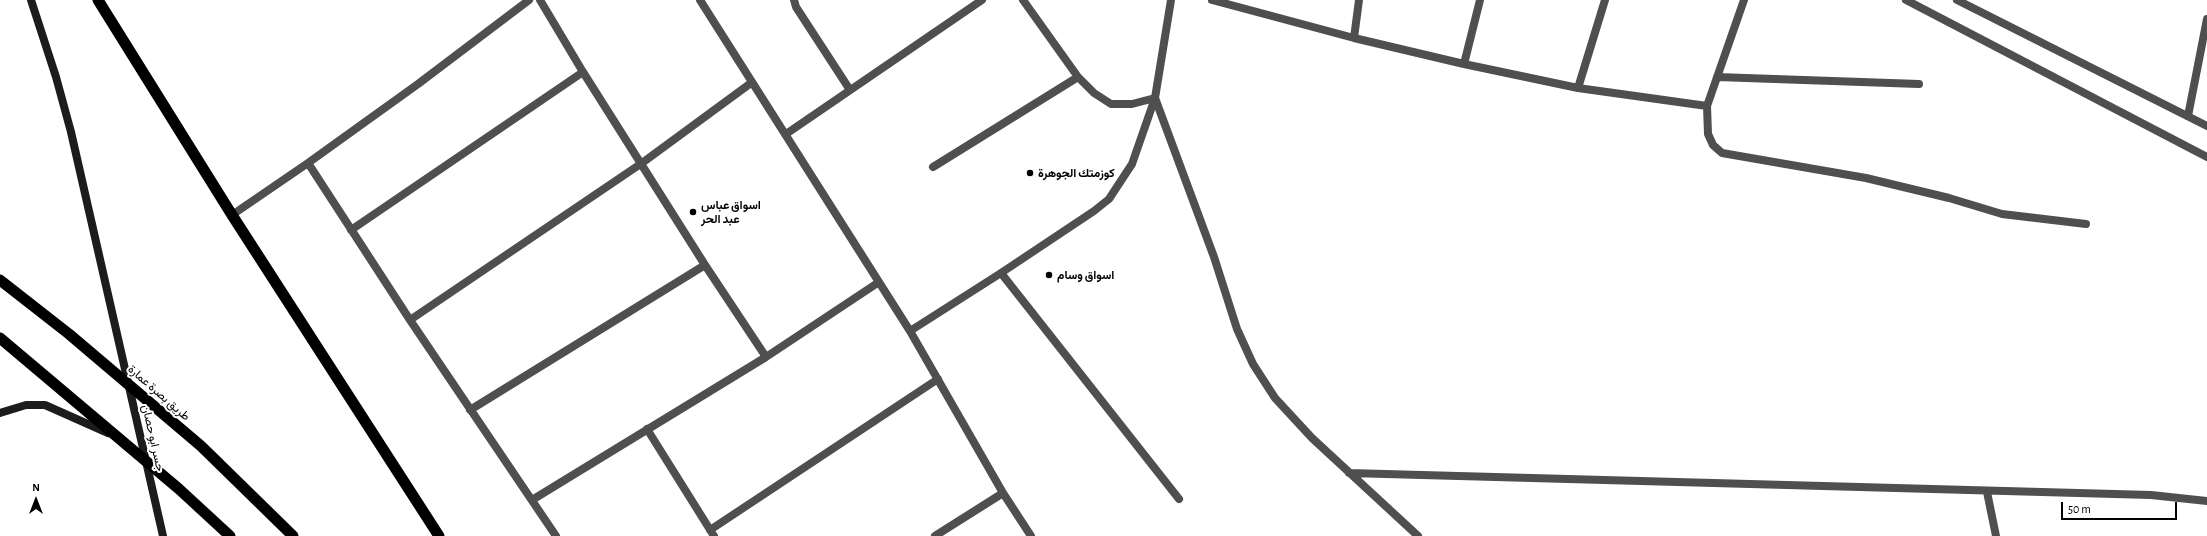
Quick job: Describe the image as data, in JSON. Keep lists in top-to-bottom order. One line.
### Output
{"streets":{"highway":["طريق بصرة عمارة"],"main road":["جسر ابو حصان"]},"places":["كوزمتك الجوهرة","اسواق عباس عبد الحر","اسواق وسام"],"scale_bar":"50 m","north":"top"}
